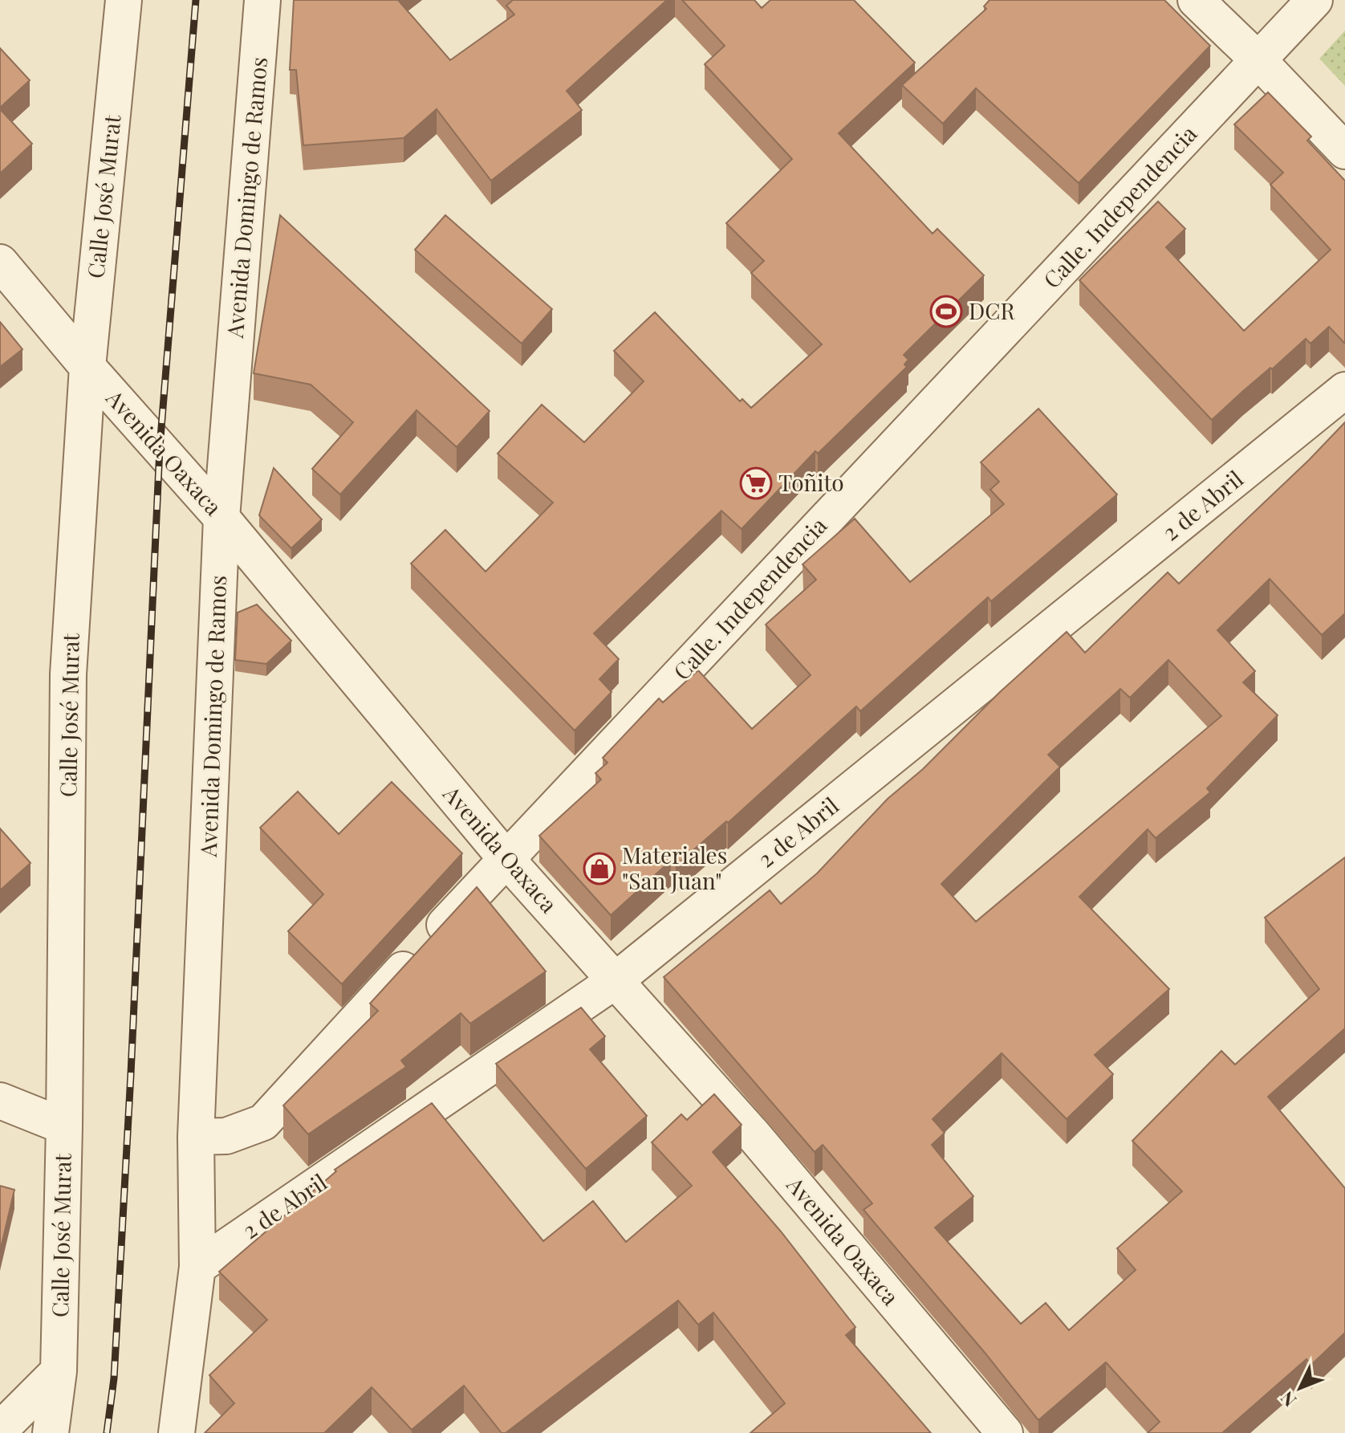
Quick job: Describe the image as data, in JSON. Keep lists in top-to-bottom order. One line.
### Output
{"streets":{"street":["Calle José Murat","Avenida Domingo de Ramos","Calle. Independencia","Avenida Oaxaca","2 de Abril"]},"crossings":[["Calle José Murat","Avenida Oaxaca"],["Avenida Domingo de Ramos","Calle. Independencia"],["Avenida Domingo de Ramos","Avenida Oaxaca"],["Avenida Domingo de Ramos","2 de Abril"],["Calle. Independencia","Avenida Oaxaca"],["Avenida Oaxaca","2 de Abril"]],"places":{"sports":["DCR"],"supermarket":["Toñito"],"shop":["Materiales \"San Juan\""]},"north":"bottom left"}
